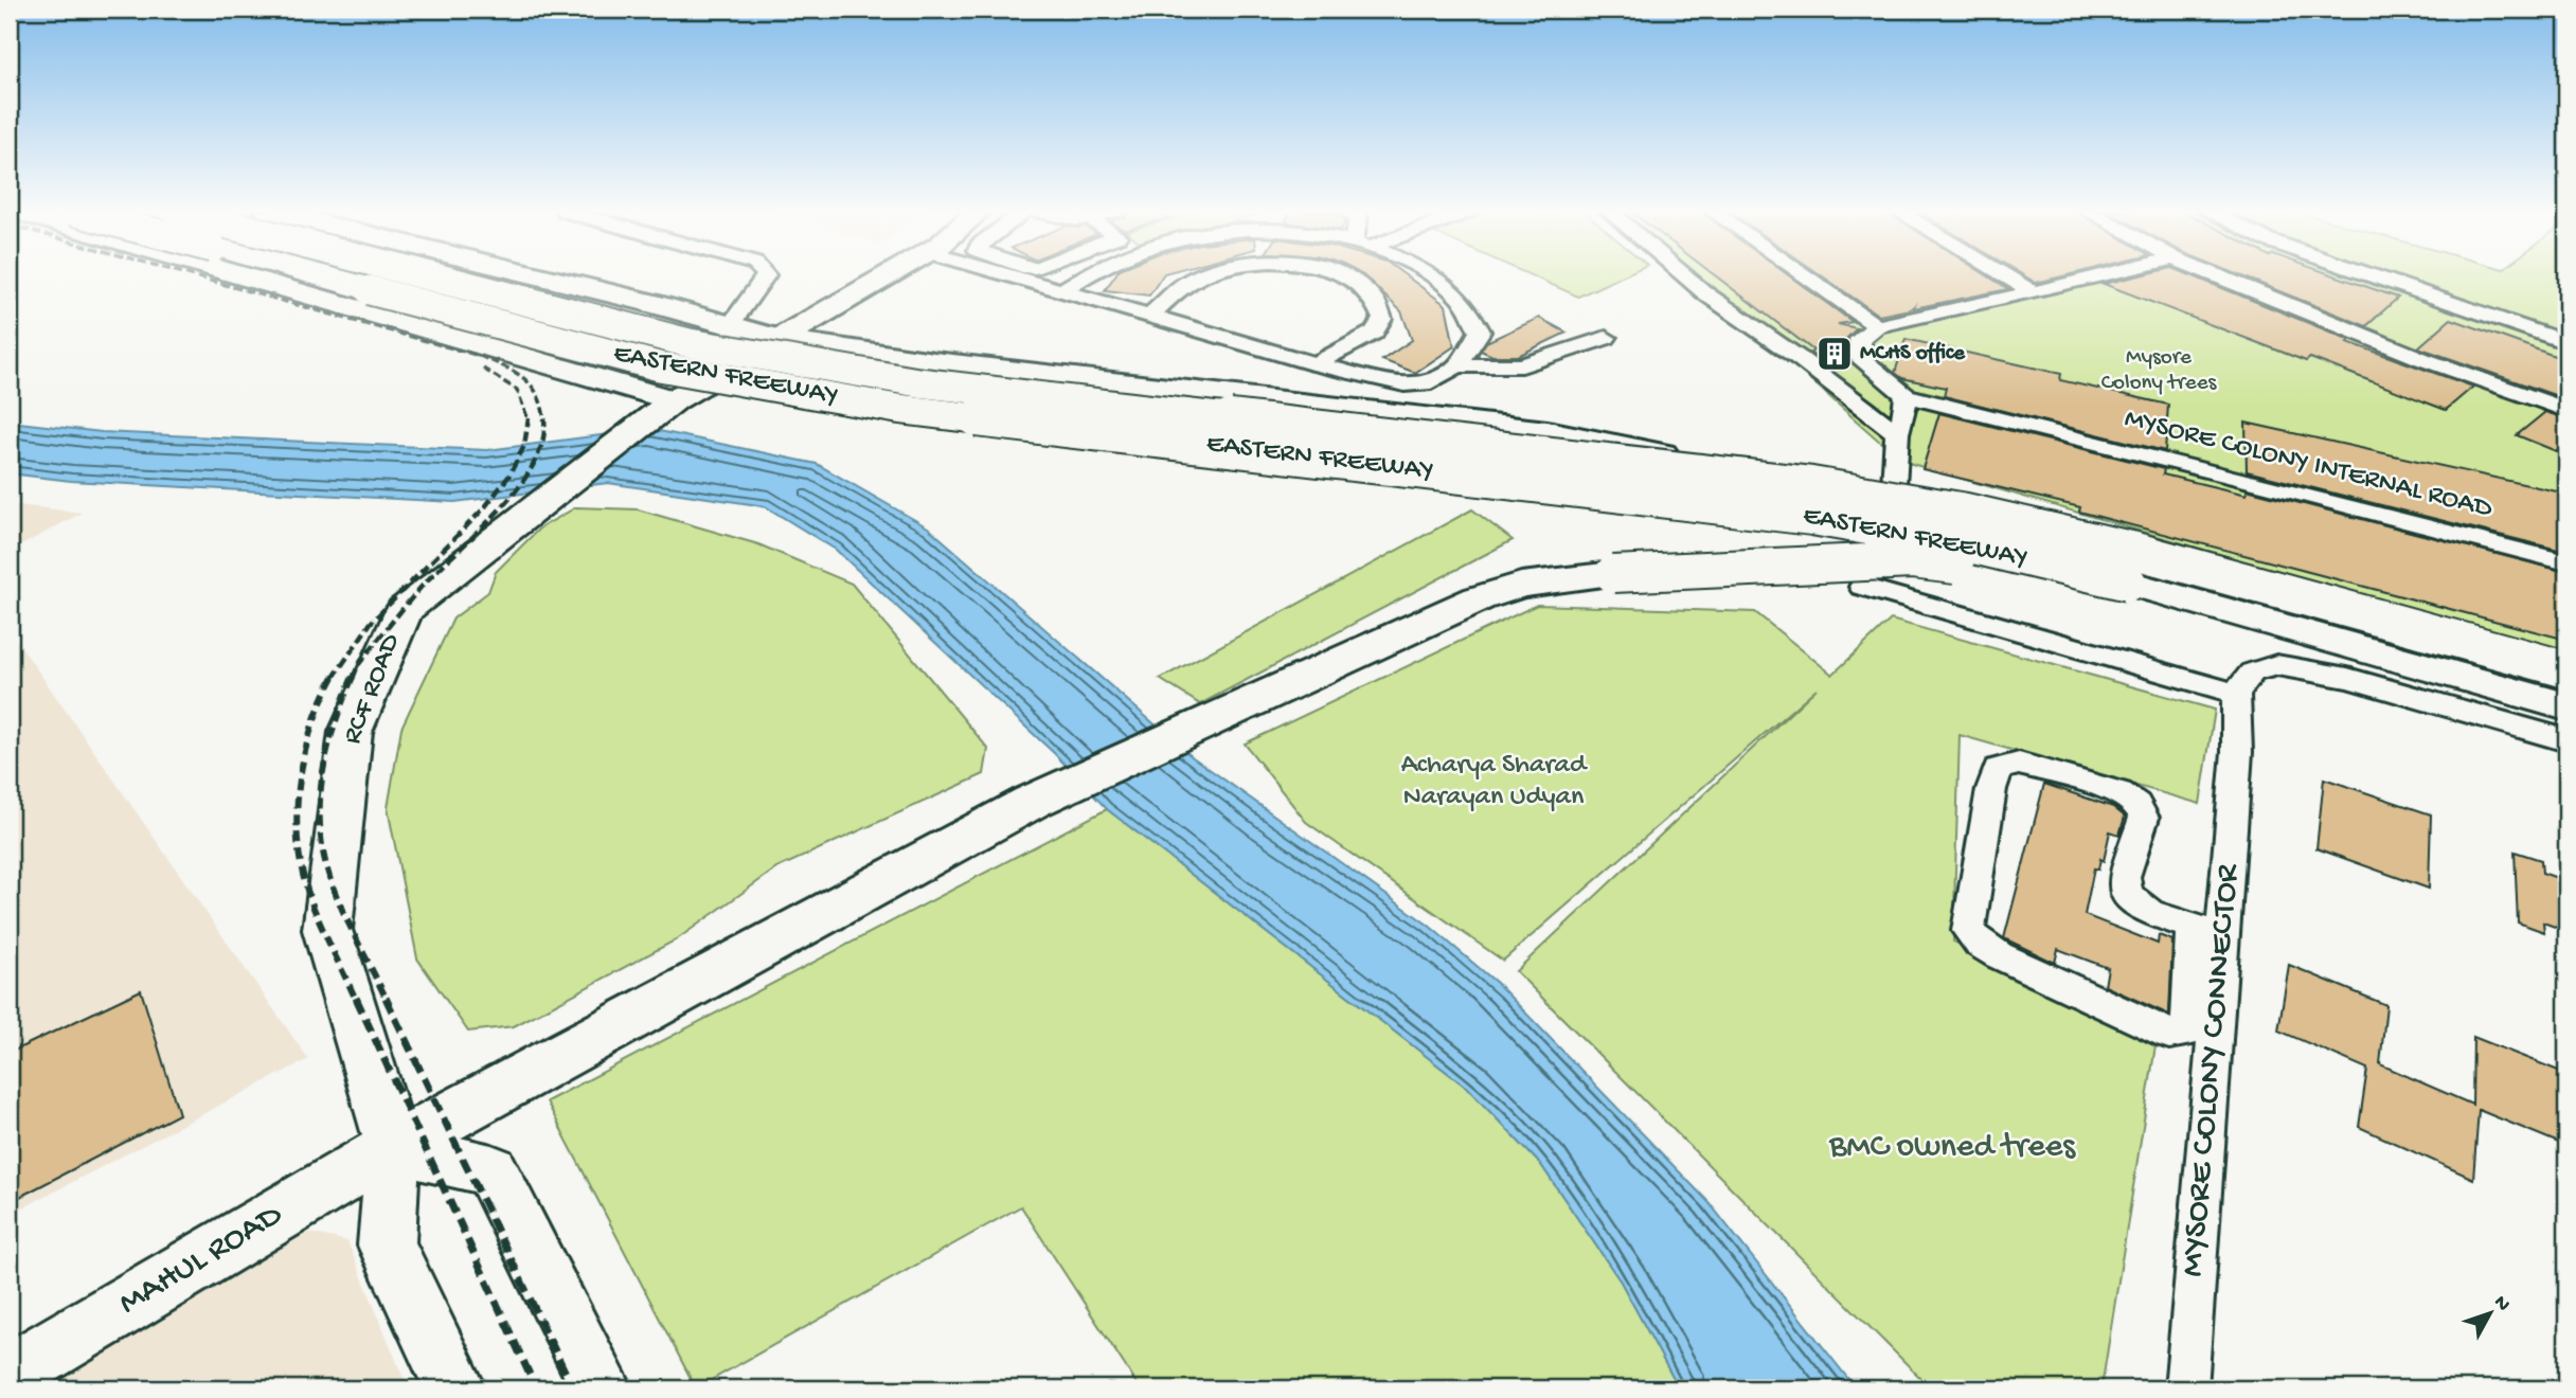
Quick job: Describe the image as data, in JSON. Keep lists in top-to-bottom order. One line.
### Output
{"streets":{"main road":["EASTERN FREEWAY","RCF ROAD","MAHUL ROAD"],"street":["MYSORE COLONY INTERNAL ROAD","MYSORE COLONY CONNECTOR"]},"crossings":[["EASTERN FREEWAY","MAHUL ROAD"],["RCF ROAD","MAHUL ROAD"]],"parks":["Mysore Colony trees","Acharya Sharad Narayan Udyan","BMC owned trees"],"places":{"building":["MCHS office"]},"north":"top right"}
